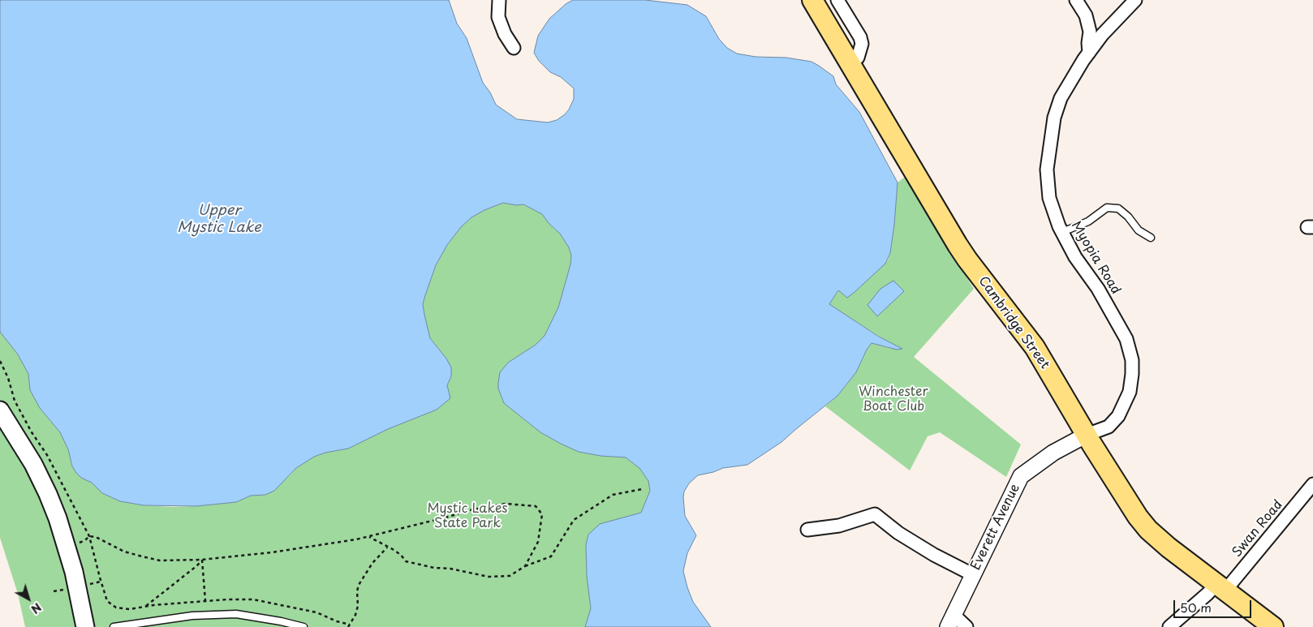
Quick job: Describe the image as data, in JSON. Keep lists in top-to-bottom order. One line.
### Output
{"streets":{"highway":["Cambridge Street"],"street":["Myopia Road","Everett Avenue","Swan Road"]},"crossings":[["Myopia Road","Cambridge Street"],["Myopia Road","Everett Avenue"],["Cambridge Street","Everett Avenue"],["Cambridge Street","Swan Road"]],"water":["Upper Mystic Lake"],"parks":["Winchester Boat Club","Mystic Lakes State Park"],"scale_bar":"50 m","north":"bottom right"}
